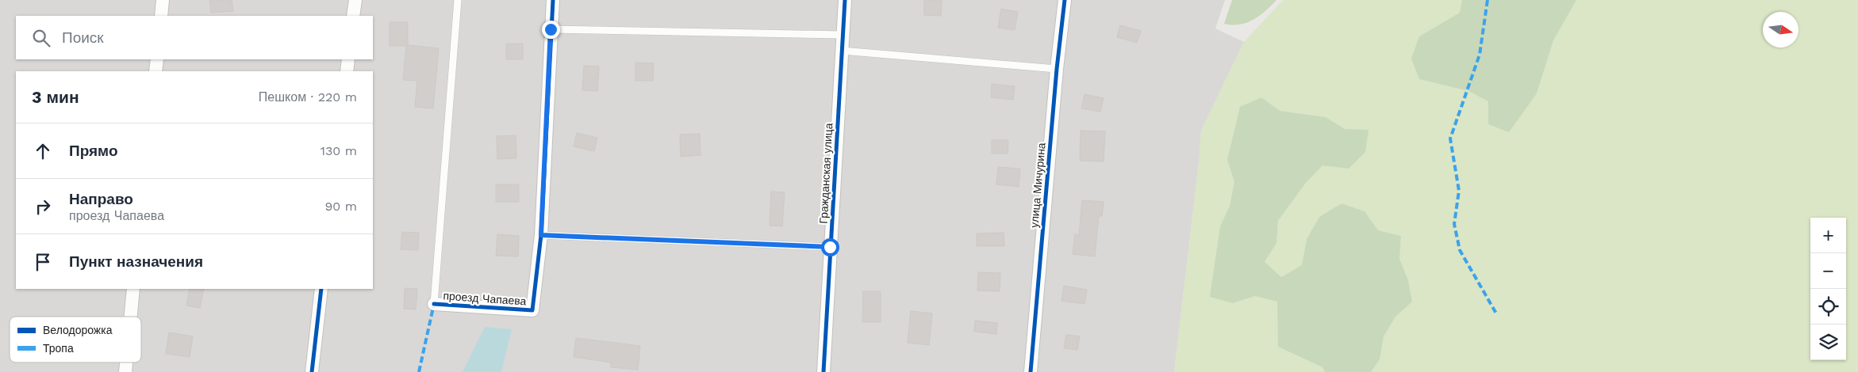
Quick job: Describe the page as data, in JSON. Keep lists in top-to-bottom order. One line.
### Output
{"streets":{"street":["Гражданская улица","улица Мичурина","проезд Чапаева"]},"legend":["Велодорожка","Тропа"],"north":"right","page":{"search":"Поиск","heading":["3 мин","Пешком · 220 m"],"list":[["Прямо","130 m"],["Направо","проезд Чапаева","90 m"],"Пункт назначения"],"map_buttons":["+","−"]}}
